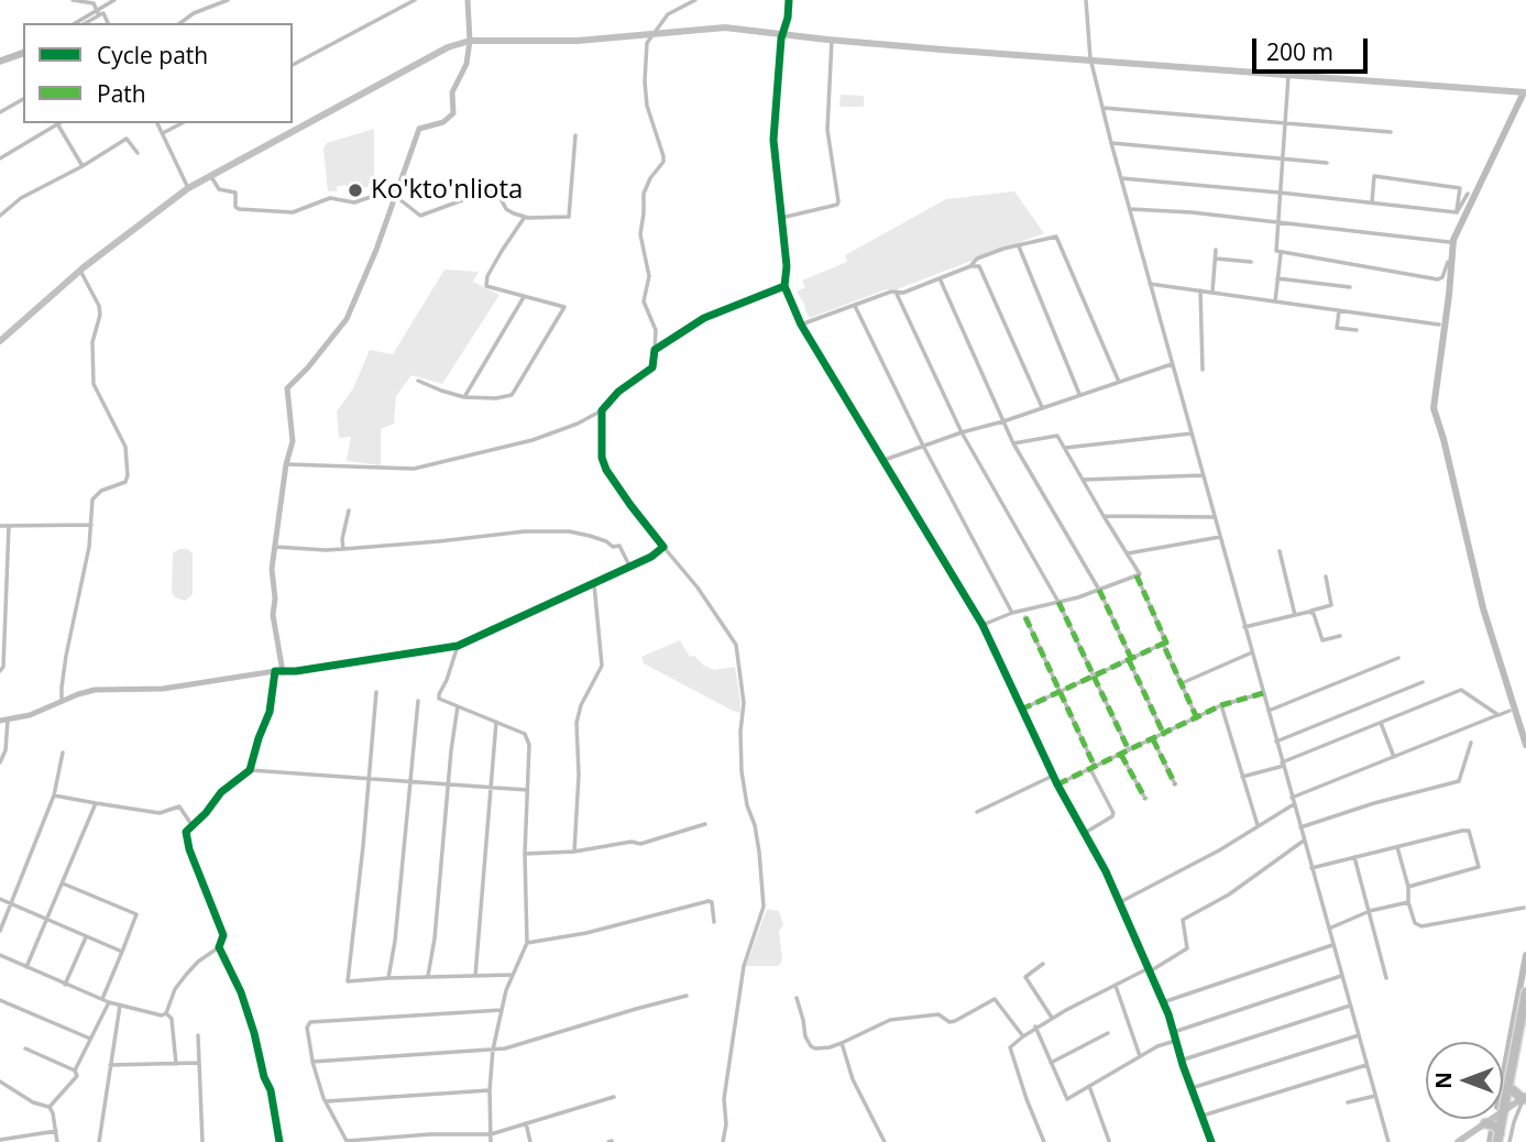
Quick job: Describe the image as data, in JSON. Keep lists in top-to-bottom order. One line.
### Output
{"places":["Ko'kto'nliota"],"legend":["Cycle path","Path"],"scale_bar":"200 m","north":"left"}
